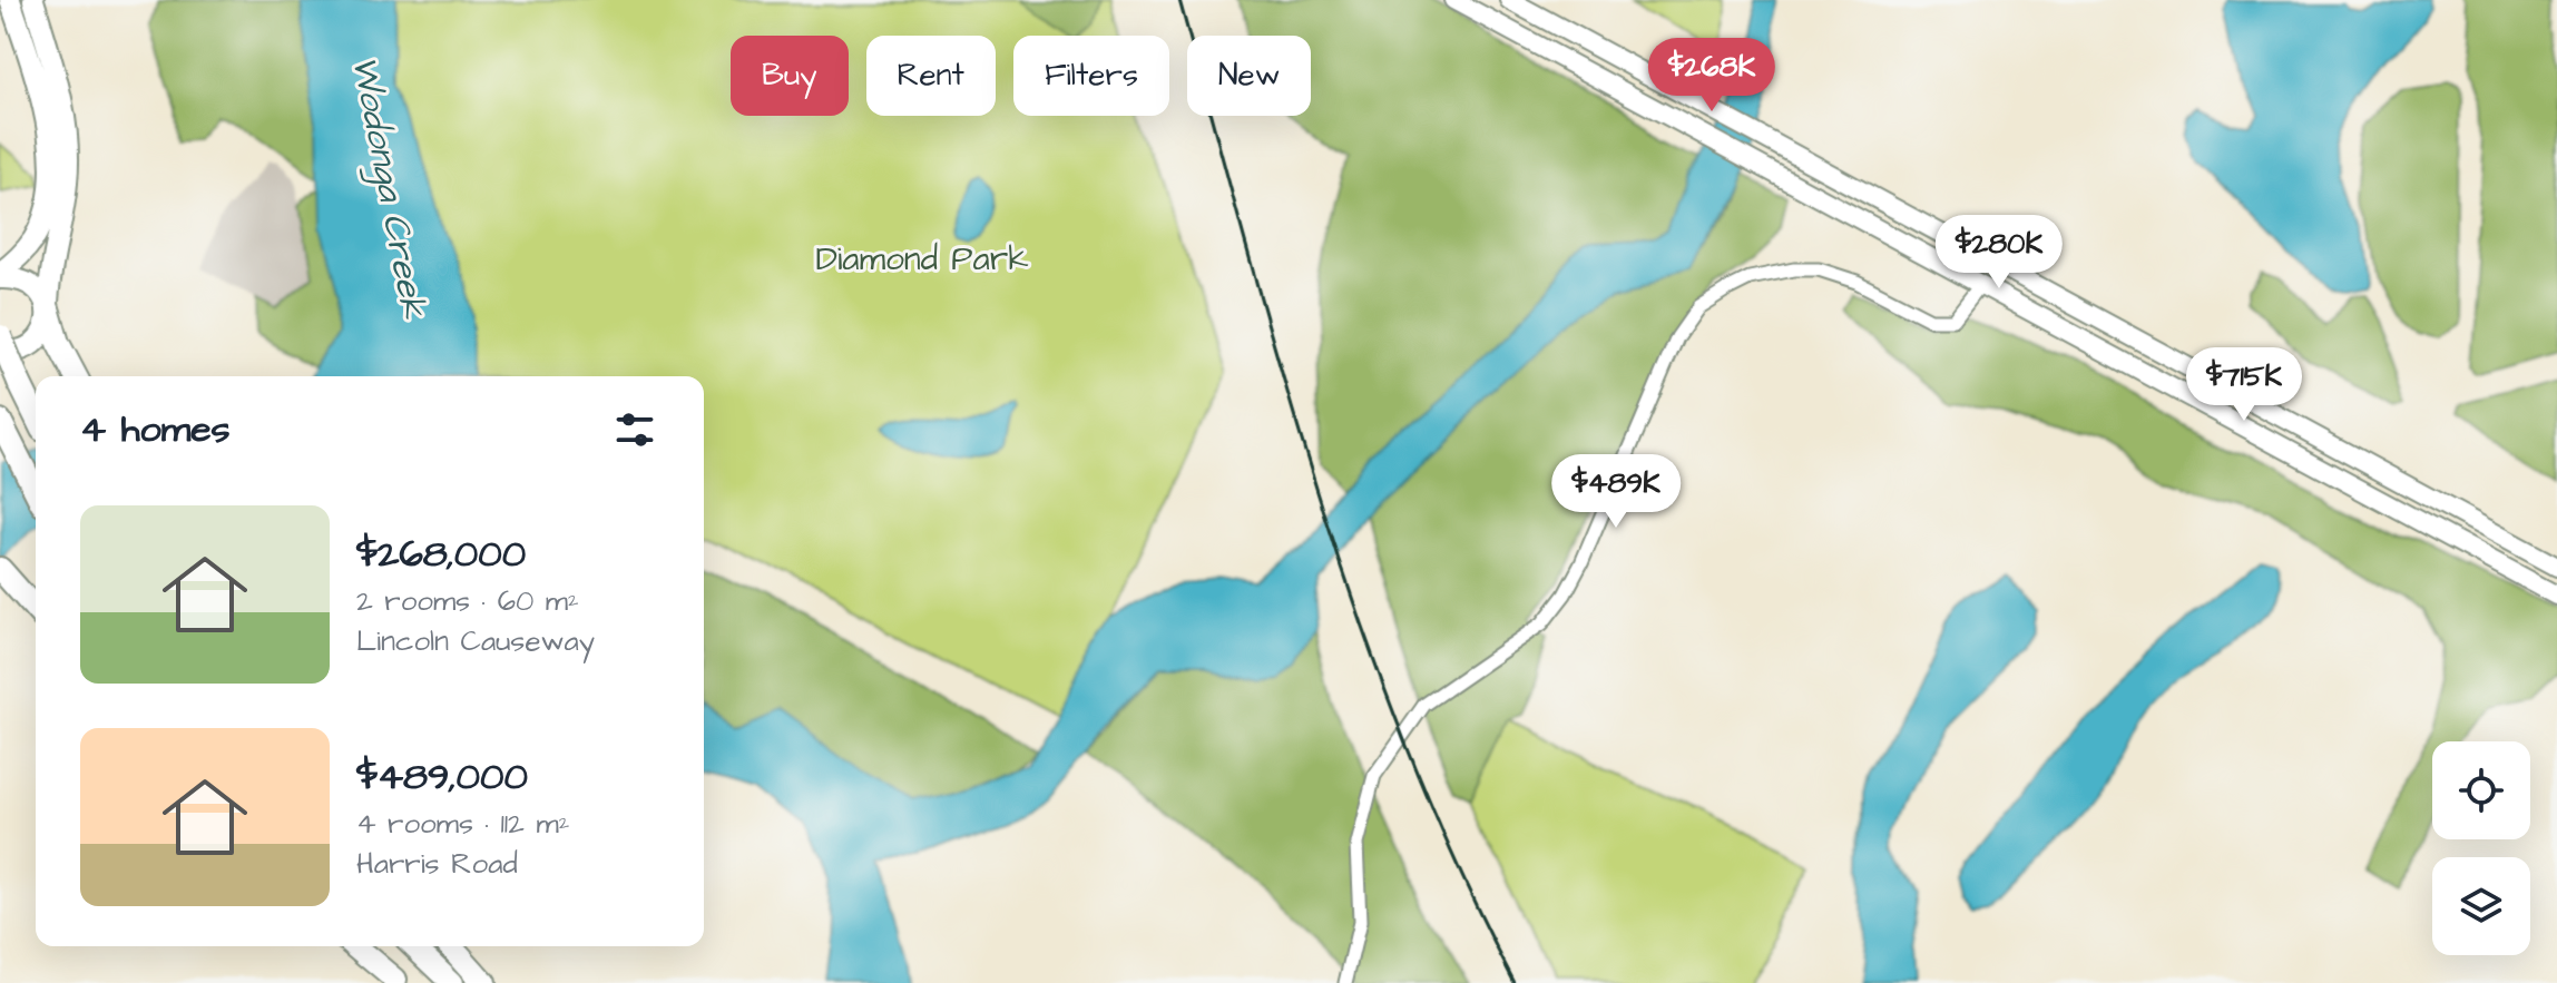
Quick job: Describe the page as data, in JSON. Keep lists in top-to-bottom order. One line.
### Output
{"water":["Wodonga Creek"],"parks":["Diamond Park"],"page":{"chip":["Buy","Rent","Filters","New"],"price":["$268K","$280K","$715K","$489K"],"heading":"4 homes","list":[{"name":"$268,000","note":"2 rooms · 60 m² · Lincoln Causeway"},{"name":"$489,000","note":"4 rooms · 112 m² · Harris Road"}]}}
